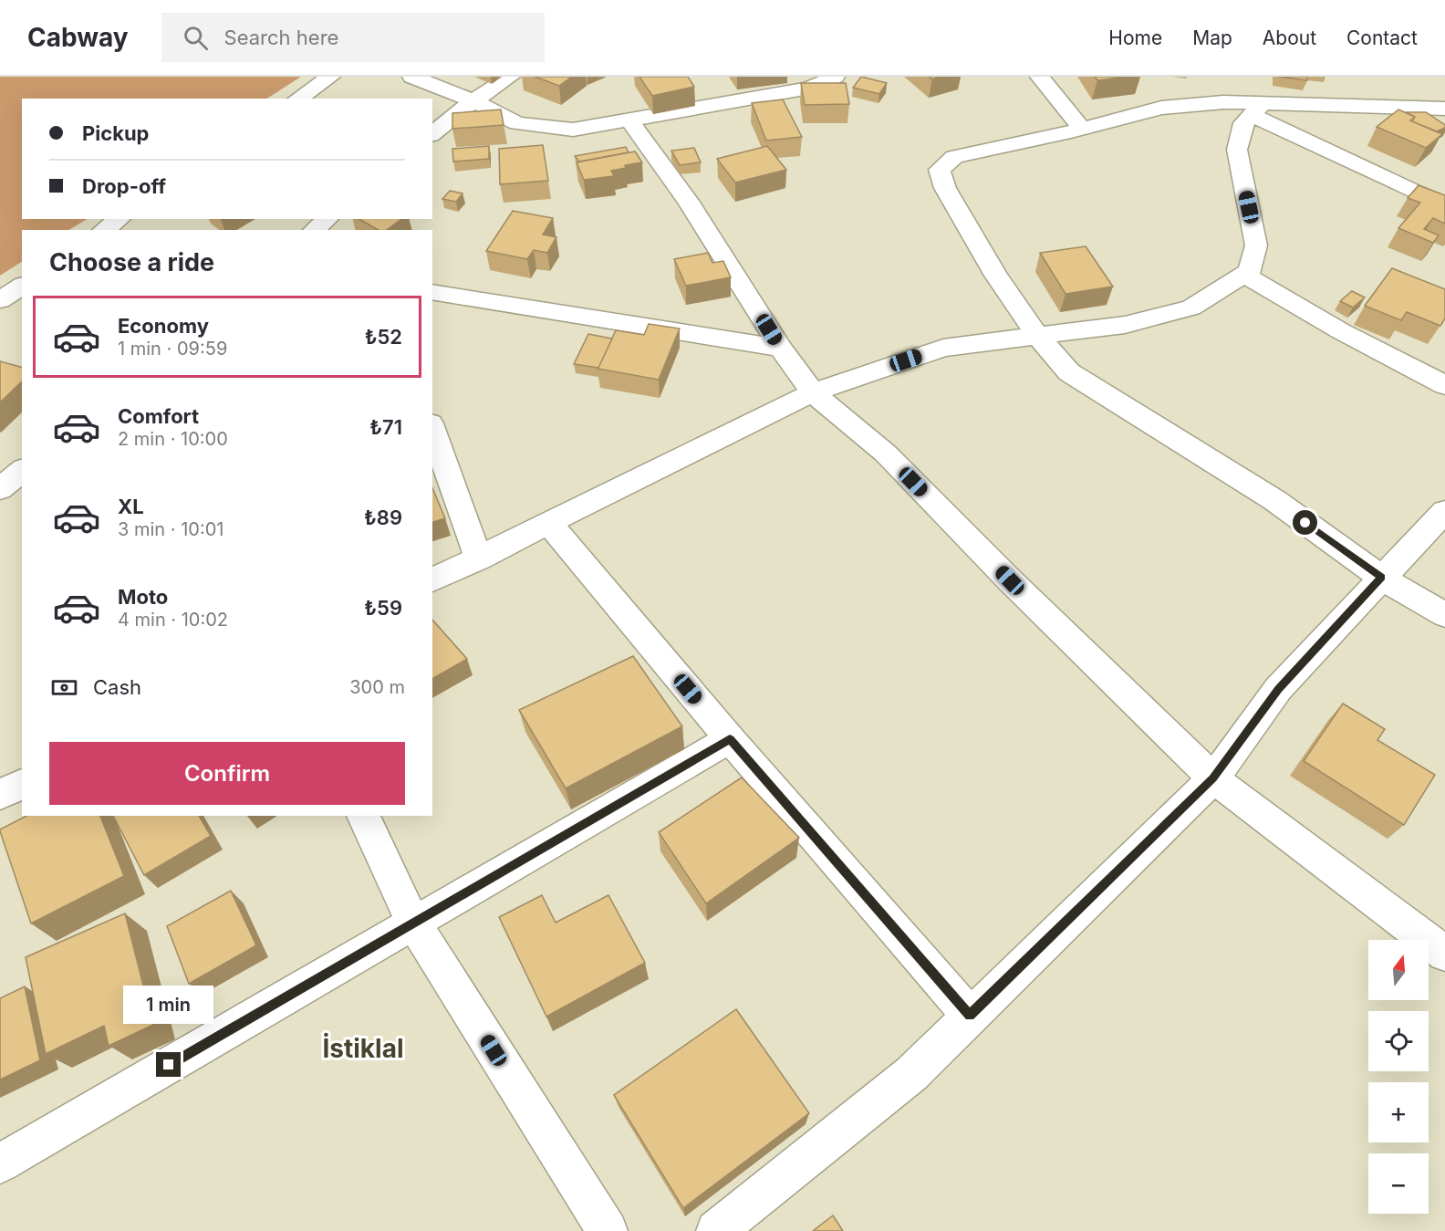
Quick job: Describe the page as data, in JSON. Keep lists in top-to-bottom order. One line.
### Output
{"districts":["İstiklal"],"north":"top","page":{"header":"Cabway","search":"Search here","nav":["Home","Map","About","Contact"],"banner":["Pickup","Drop-off"],"heading":"Choose a ride","list":[{"name":"Economy","note":"1 min · 09:59","value":"₺52"},{"name":"Comfort","note":"2 min · 10:00","value":"₺71"},{"name":"XL","note":"3 min · 10:01","value":"₺89"},{"name":"Moto","note":"4 min · 10:02","value":"₺59"}],"pay":["Cash","300 m"],"buttons":"Confirm","map_buttons":["+","−"],"bubble":"1 min"}}
